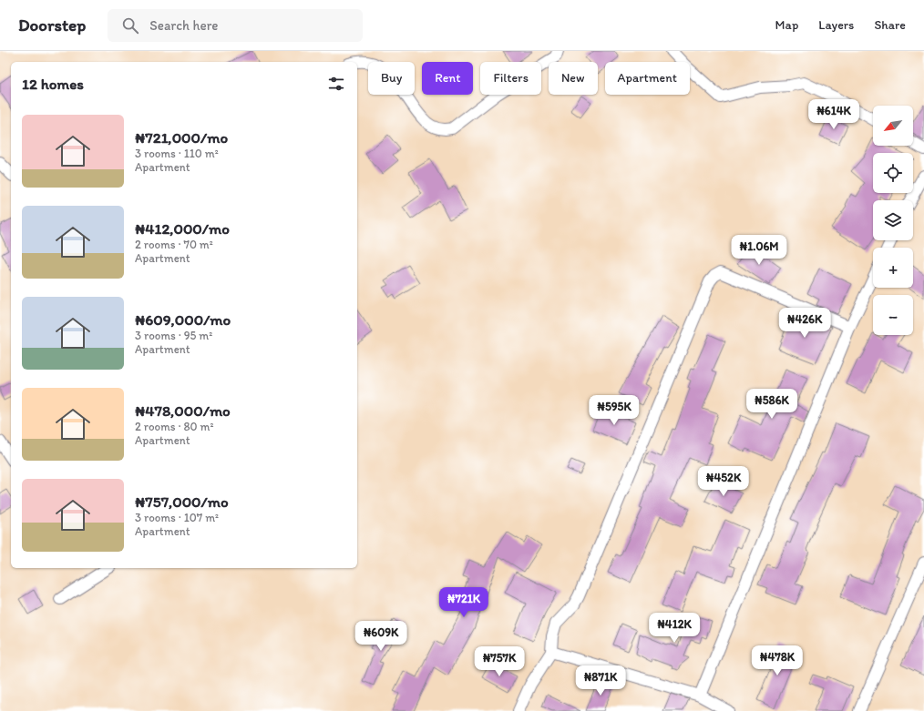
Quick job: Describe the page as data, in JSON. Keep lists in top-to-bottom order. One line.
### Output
{"north":"bottom left","page":{"header":"Doorstep","search":"Search here","nav":["Map","Layers","Share"],"chip":["Buy","Rent","Filters","New","Apartment"],"heading":"12 homes","price":["₦614K","₦1.06M","₦426K","₦586K","₦595K","₦452K","₦721K","₦412K","₦609K","₦478K","₦757K","₦871K"],"map_buttons":["+","−"],"list":[{"name":"₦721,000/mo","note":"3 rooms · 110 m² · Apartment"},{"name":"₦412,000/mo","note":"2 rooms · 70 m² · Apartment"},{"name":"₦609,000/mo","note":"3 rooms · 95 m² · Apartment"},{"name":"₦478,000/mo","note":"2 rooms · 80 m² · Apartment"},{"name":"₦757,000/mo","note":"3 rooms · 107 m² · Apartment"}]}}
